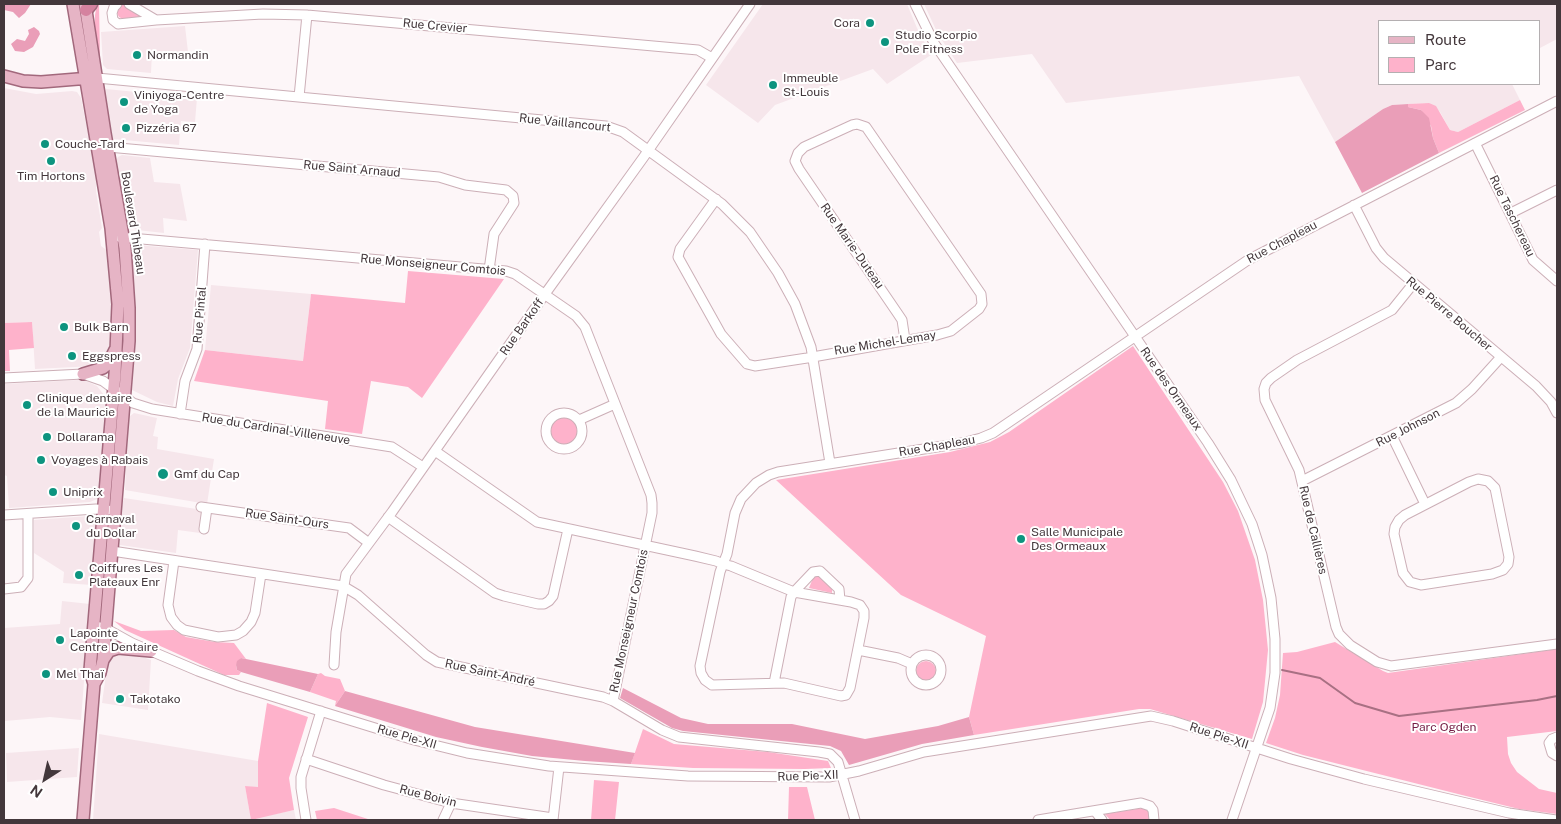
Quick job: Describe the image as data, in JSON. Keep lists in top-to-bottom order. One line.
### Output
{"streets":{"main road":["Boulevard Thibeau"],"street":["Rue Crevier","Rue Vaillancourt","Rue Saint Arnaud","Rue Taschereau","Rue Chapleau","Rue Marie-Duteau","Rue Monseigneur Comtois","Rue Pierre Boucher","Rue Pintal","Rue Barkoff","Rue Michel-Lemay","Rue des Ormeaux","Rue Johnson","Rue du Cardinal-Villeneuve","Rue Saint-Ours","Rue de Callières","Rue Saint-André","Rue Pie-XII","Rue Boivin"]},"crossings":[["Rue Crevier","Rue Barkoff"],["Rue Vaillancourt","Boulevard Thibeau"],["Rue Vaillancourt","Rue Chapleau"],["Rue Vaillancourt","Rue Barkoff"],["Rue Vaillancourt","Rue Michel-Lemay"],["Rue Saint Arnaud","Boulevard Thibeau"],["Rue Saint Arnaud","Rue Monseigneur Comtois"],["Rue Taschereau","Rue Chapleau"],["Boulevard Thibeau","Rue Monseigneur Comtois"],["Boulevard Thibeau","Rue du Cardinal-Villeneuve"],["Boulevard Thibeau","Rue Saint-André"],["Boulevard Thibeau","Rue Pie-XII"],["Rue Chapleau","Rue Pierre Boucher"],["Rue Chapleau","Rue des Ormeaux"],["Rue Marie-Duteau","Rue Michel-Lemay"],["Rue Monseigneur Comtois","Rue Pintal"],["Rue Monseigneur Comtois","Rue Barkoff"],["Rue Monseigneur Comtois","Rue Saint-André"],["Rue Pierre Boucher","Rue Johnson"],["Rue Pierre Boucher","Rue de Callières"],["Rue Pintal","Rue du Cardinal-Villeneuve"],["Rue Barkoff","Rue du Cardinal-Villeneuve"],["Rue Barkoff","Rue Saint-Ours"],["Rue Barkoff","Rue Saint-André"],["Rue des Ormeaux","Rue Pie-XII"],["Rue Johnson","Rue de Callières"],["Rue Saint-André","Rue Pie-XII"]],"parks":["Parc Ogden"],"places":["Cora","Studio Scorpio Pole Fitness","Normandin","Immeuble St-Louis","Viniyoga-Centre de Yoga","Pizzéria 67","Couche-Tard","Tim Hortons","Bulk Barn","Eggspress","Clinique dentaire de la Mauricie","Dollarama","Voyages à Rabais","Gmf du Cap","Uniprix","Carnaval du Dollar","Salle Municipale Des Ormeaux","Coiffures Les Plateaux Enr","Lapointe Centre Dentaire","Mel Thaï","Takotako"],"legend":["Route","Parc"],"north":"bottom left"}
